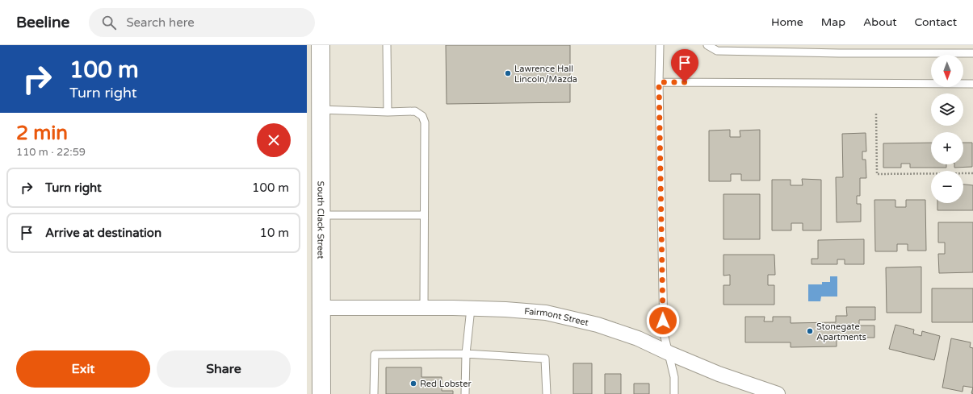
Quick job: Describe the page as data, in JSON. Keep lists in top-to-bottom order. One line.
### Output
{"streets":{"main road":["South Clack Street"],"street":["Fairmont Street"]},"crossings":[["South Clack Street","Fairmont Street"]],"places":["Lawrence Hall Lincoln/Mazda","Stonegate Apartments","Red Lobster"],"north":"bottom","page":{"header":"Beeline","search":"Search here","nav":["Home","Map","About","Contact"],"turn":["100 m","Turn right"],"map_buttons":["+","−"],"heading":["2 min","110 m · 22:59"],"list":[{"name":"Turn right","value":"100 m"},{"name":"Arrive at destination","value":"10 m"}],"buttons":["Exit","Share"]}}
